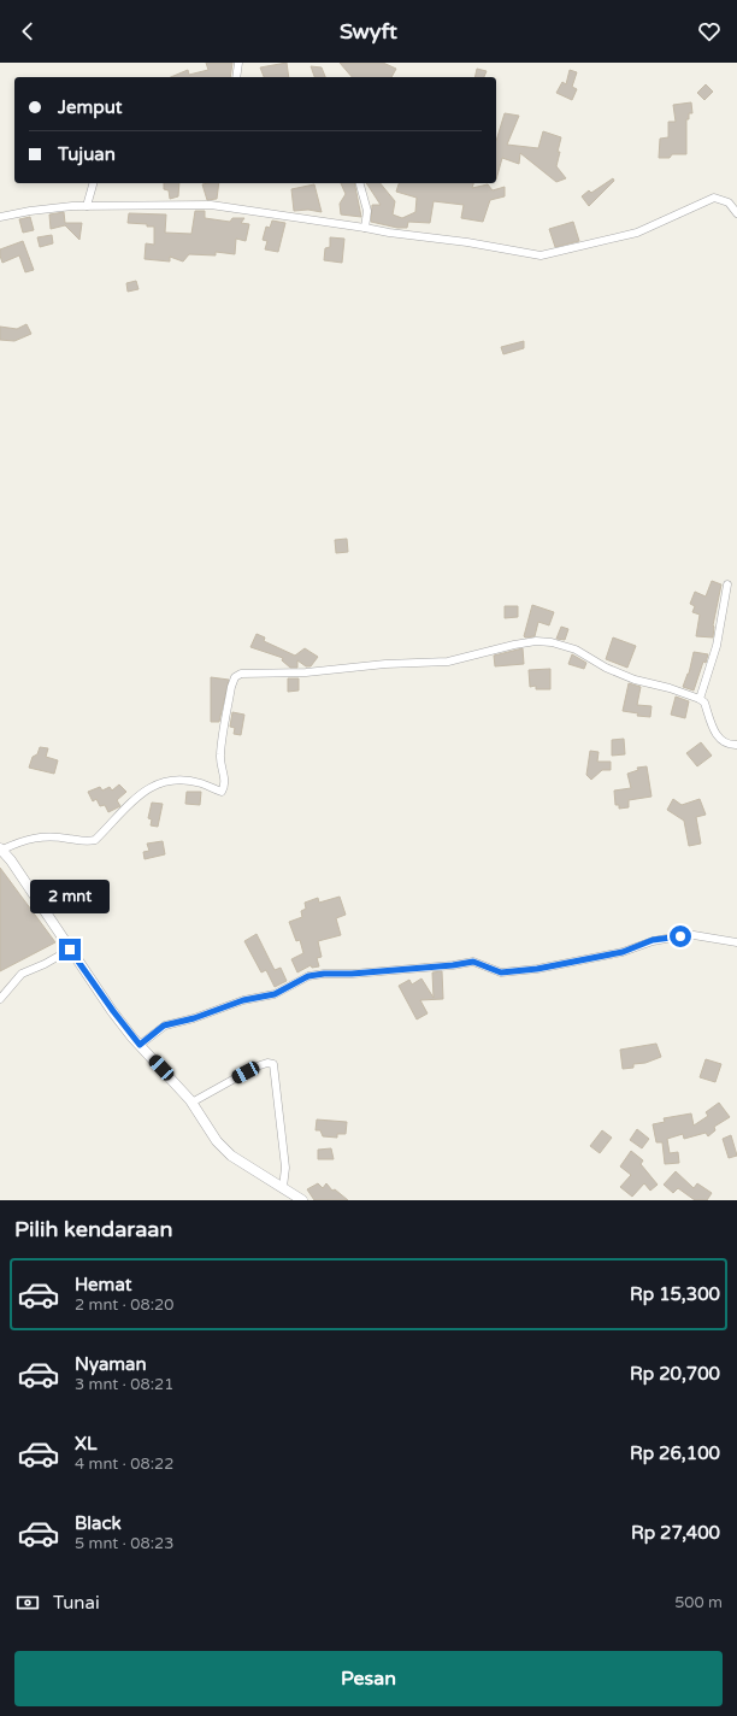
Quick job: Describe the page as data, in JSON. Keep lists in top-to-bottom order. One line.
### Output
{"page":{"header":"Swyft","banner":["Jemput","Tujuan"],"bubble":"2 mnt","heading":"Pilih kendaraan","list":[{"name":"Hemat","note":"2 mnt · 08:20","value":"Rp 15,300"},{"name":"Nyaman","note":"3 mnt · 08:21","value":"Rp 20,700"},{"name":"XL","note":"4 mnt · 08:22","value":"Rp 26,100"},{"name":"Black","note":"5 mnt · 08:23","value":"Rp 27,400"}],"pay":["Tunai","500 m"],"buttons":"Pesan"}}
